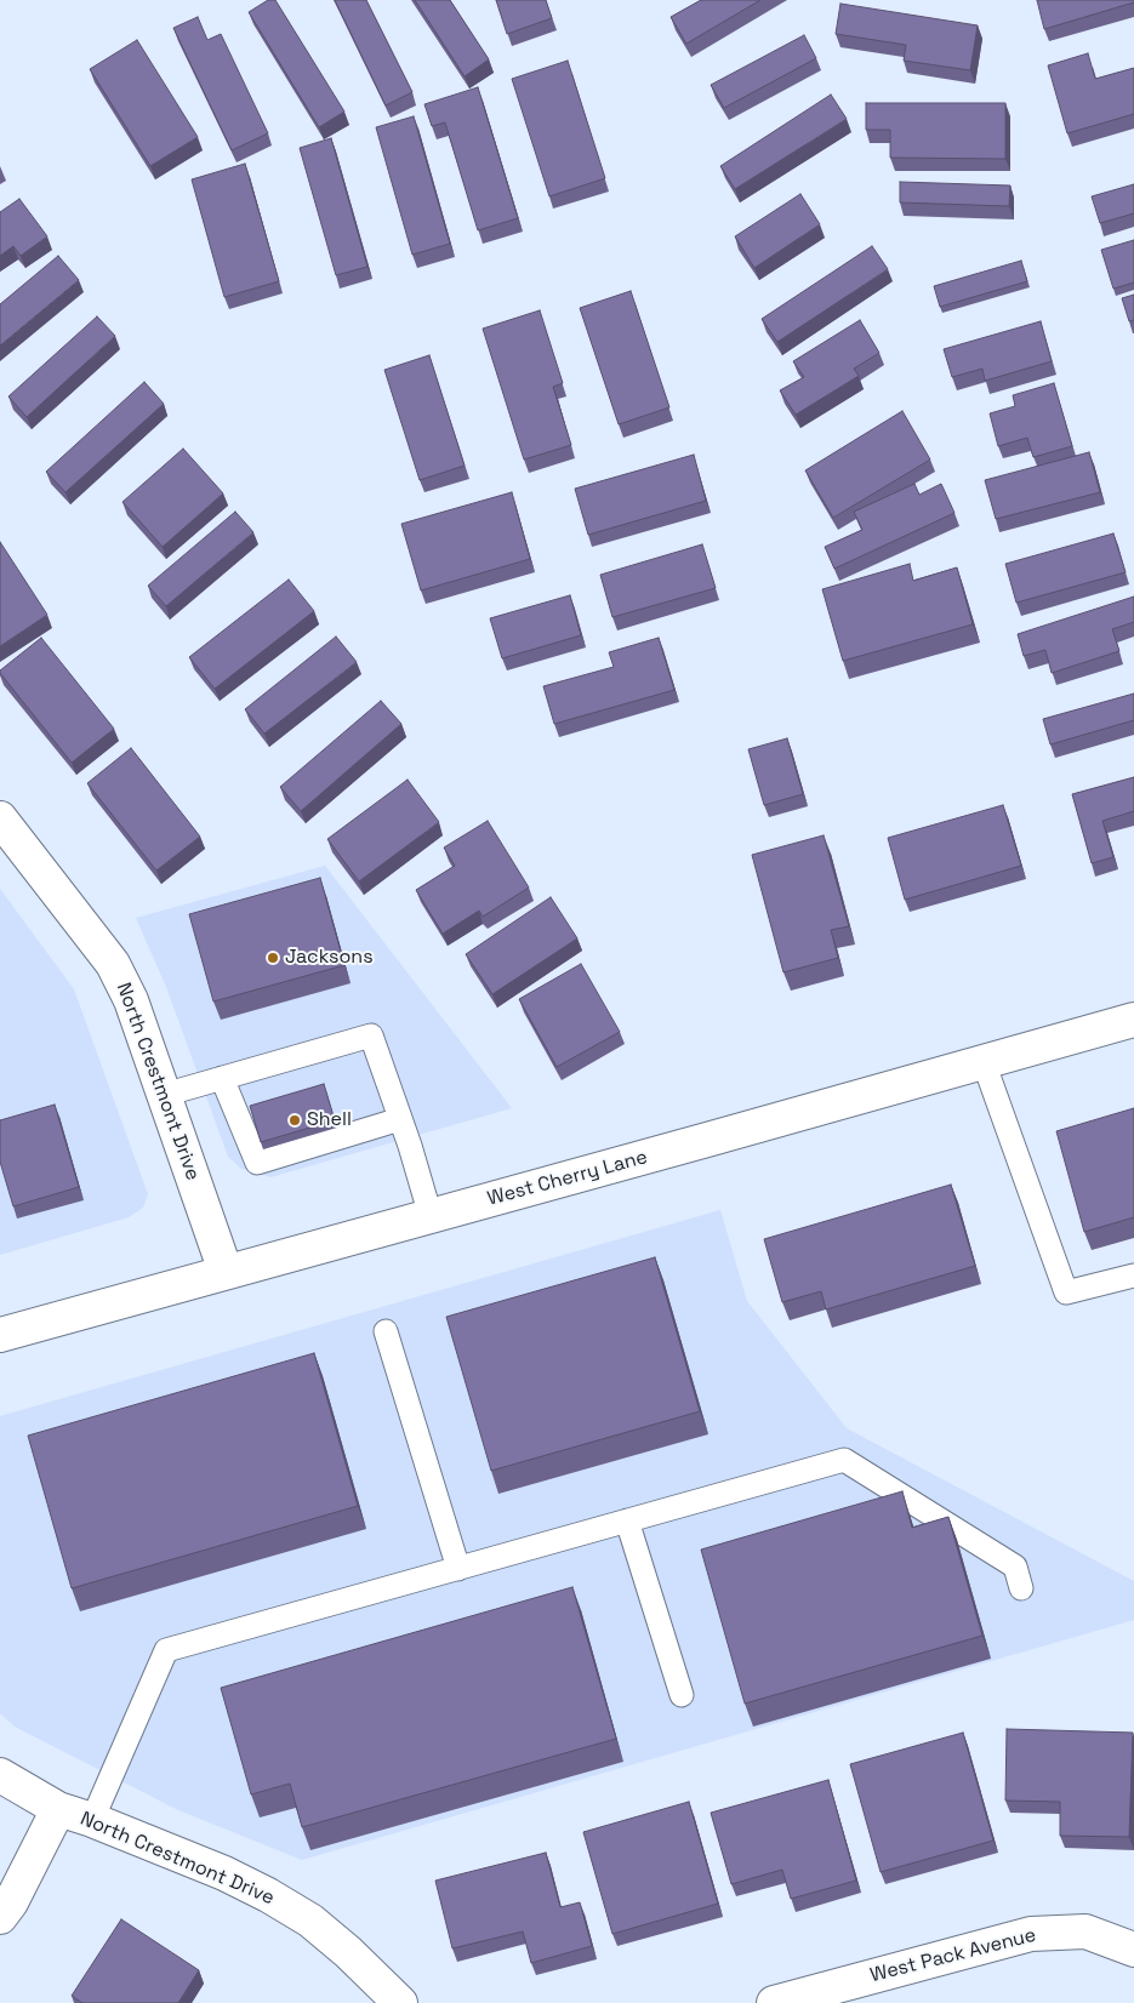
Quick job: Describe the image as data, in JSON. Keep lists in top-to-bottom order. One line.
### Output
{"streets":{"street":["North Crestmont Drive","West Cherry Lane","West Pack Avenue"]},"crossings":[["North Crestmont Drive","West Cherry Lane"]],"places":["Jacksons","Shell"]}
